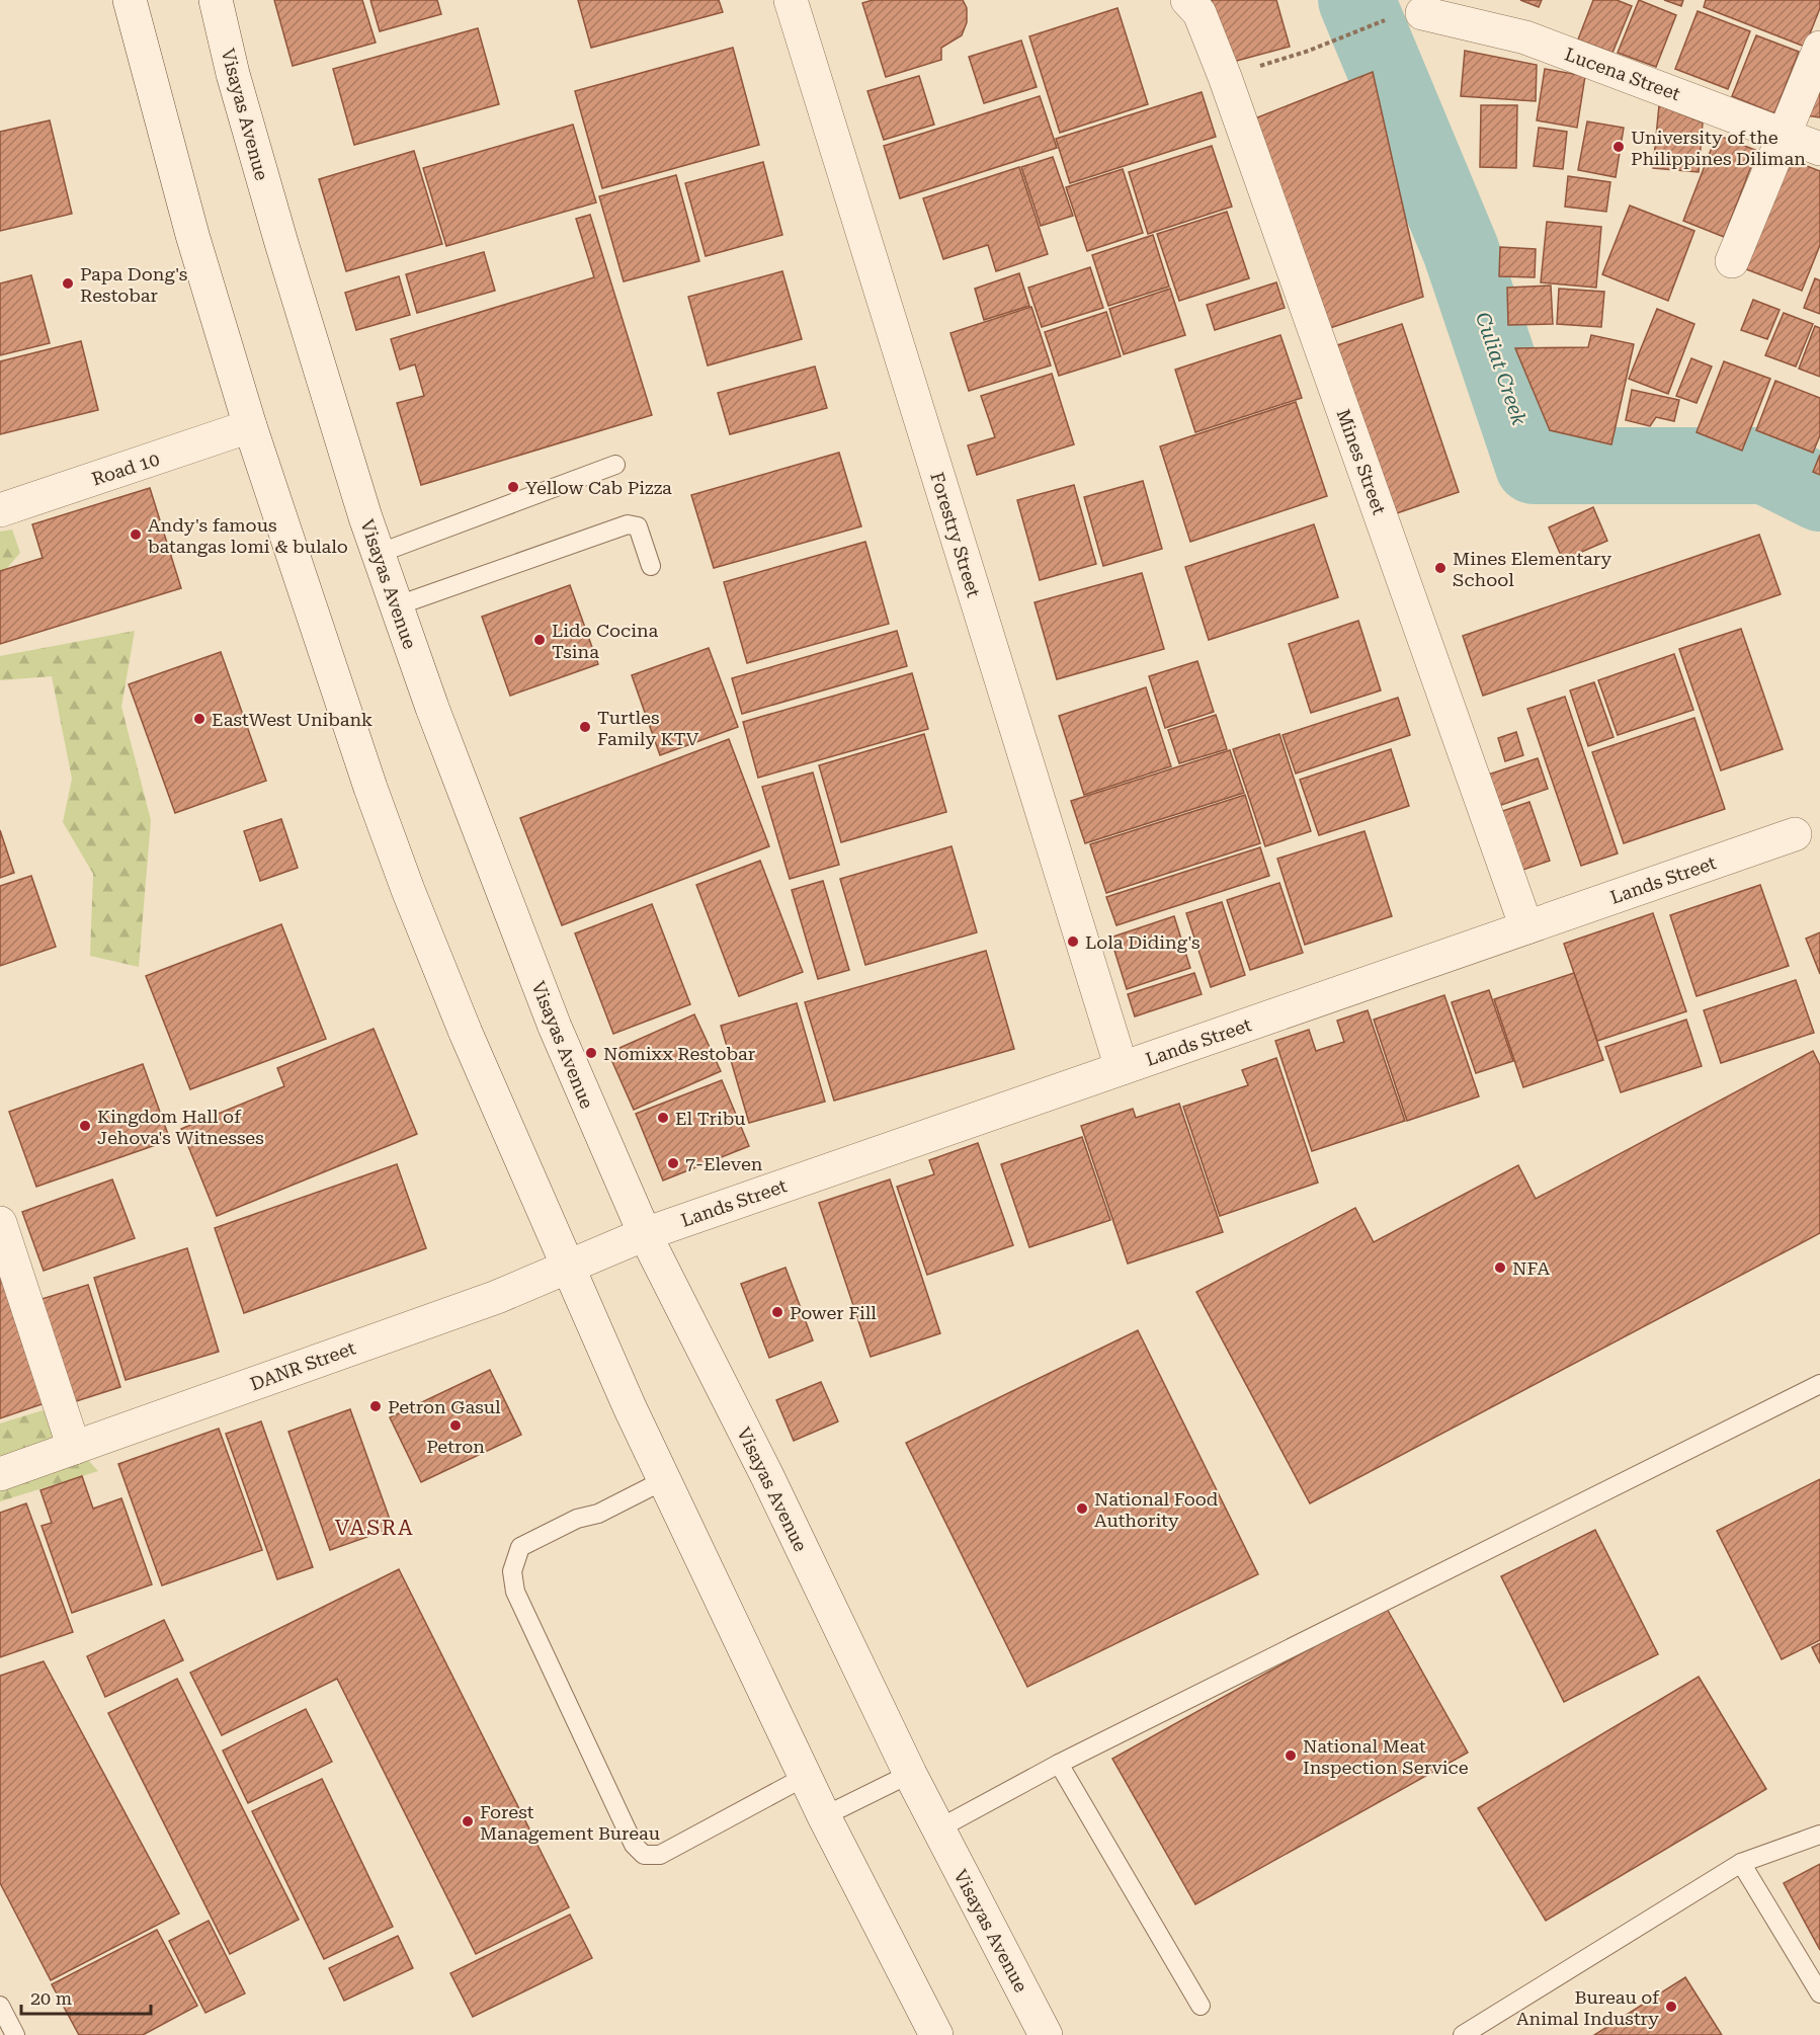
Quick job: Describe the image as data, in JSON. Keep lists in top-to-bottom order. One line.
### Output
{"streets":{"street":["Lucena Street","Visayas Avenue","Mines Street","Road 10","Forestry Street","Lands Street","DANR Street"]},"crossings":[["Visayas Avenue","Lands Street"],["Mines Street","Lands Street"],["Forestry Street","Lands Street"],["Lands Street","DANR Street"]],"districts":["VASRA"],"water":["Culiat Creek"],"places":["University of the Philippines Diliman","Papa Dong's Restobar","Yellow Cab Pizza","Andy's famous batangas lomi & bulalo","Mines Elementary School","Lido Cocina Tsina","EastWest Unibank","Turtles Family KTV","Lola Diding's","Nomixx Restobar","El Tribu","Kingdom Hall of Jehova's Witnesses","7-Eleven","NFA","Power Fill","Petron Gasul","Petron","National Food Authority","National Meat Inspection Service","Forest Management Bureau","Bureau of Animal Industry"],"scale_bar":"20 m"}
